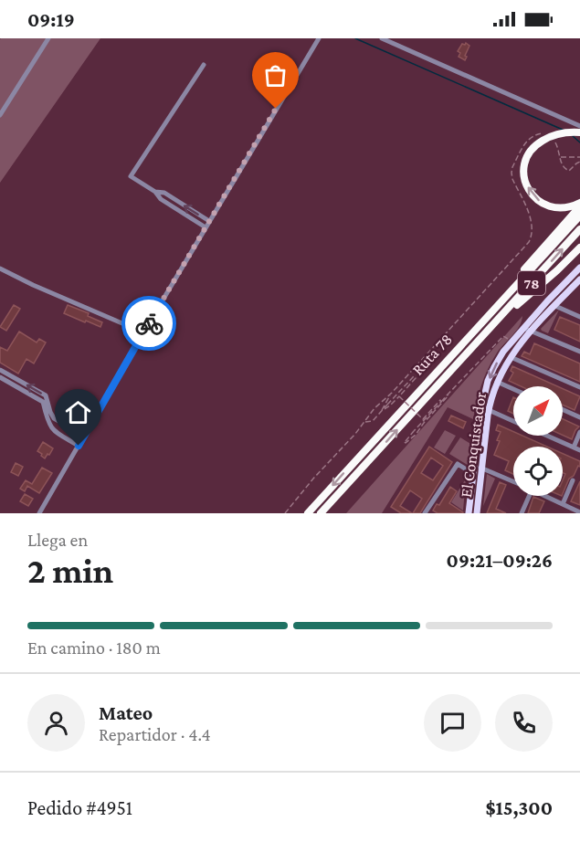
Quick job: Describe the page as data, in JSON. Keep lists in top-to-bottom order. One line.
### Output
{"streets":{"highway":["78","Ruta 78"],"main road":["El Conquistador"]},"north":"top right","page":{"status":"09:19","heading":["2 min","Llega en","09:21–09:26"],"panel":["Mateo","Repartidor · 4.4","Pedido #4951","$15,300"],"bar":"En camino · 180 m"}}
